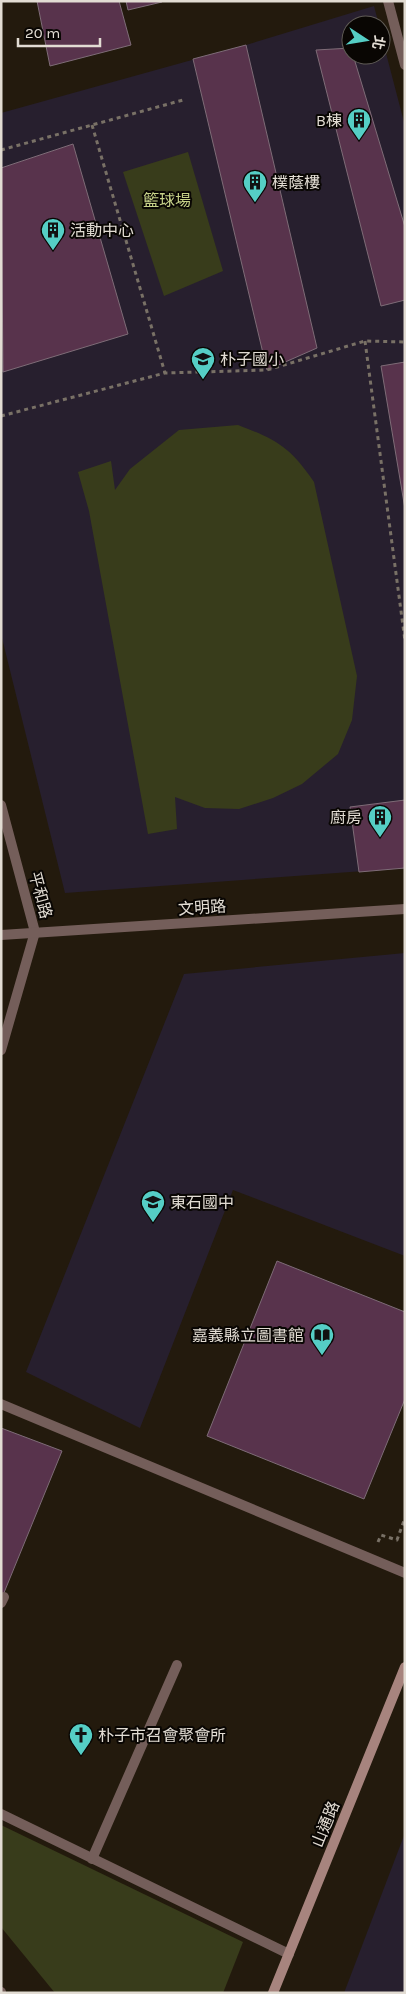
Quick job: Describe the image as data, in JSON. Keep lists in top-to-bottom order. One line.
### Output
{"streets":{"main road":["山通路"],"street":["平和路","文明路"]},"crossings":[["平和路","文明路"]],"parks":["籃球場"],"places":{"building":["B棟","樸蔭樓","活動中心","廚房"],"school or university":["朴子國小","東石國中"],"library":["嘉義縣立圖書館"],"church":["朴子市召會聚會所"]},"scale_bar":"20 m","north":"right"}
